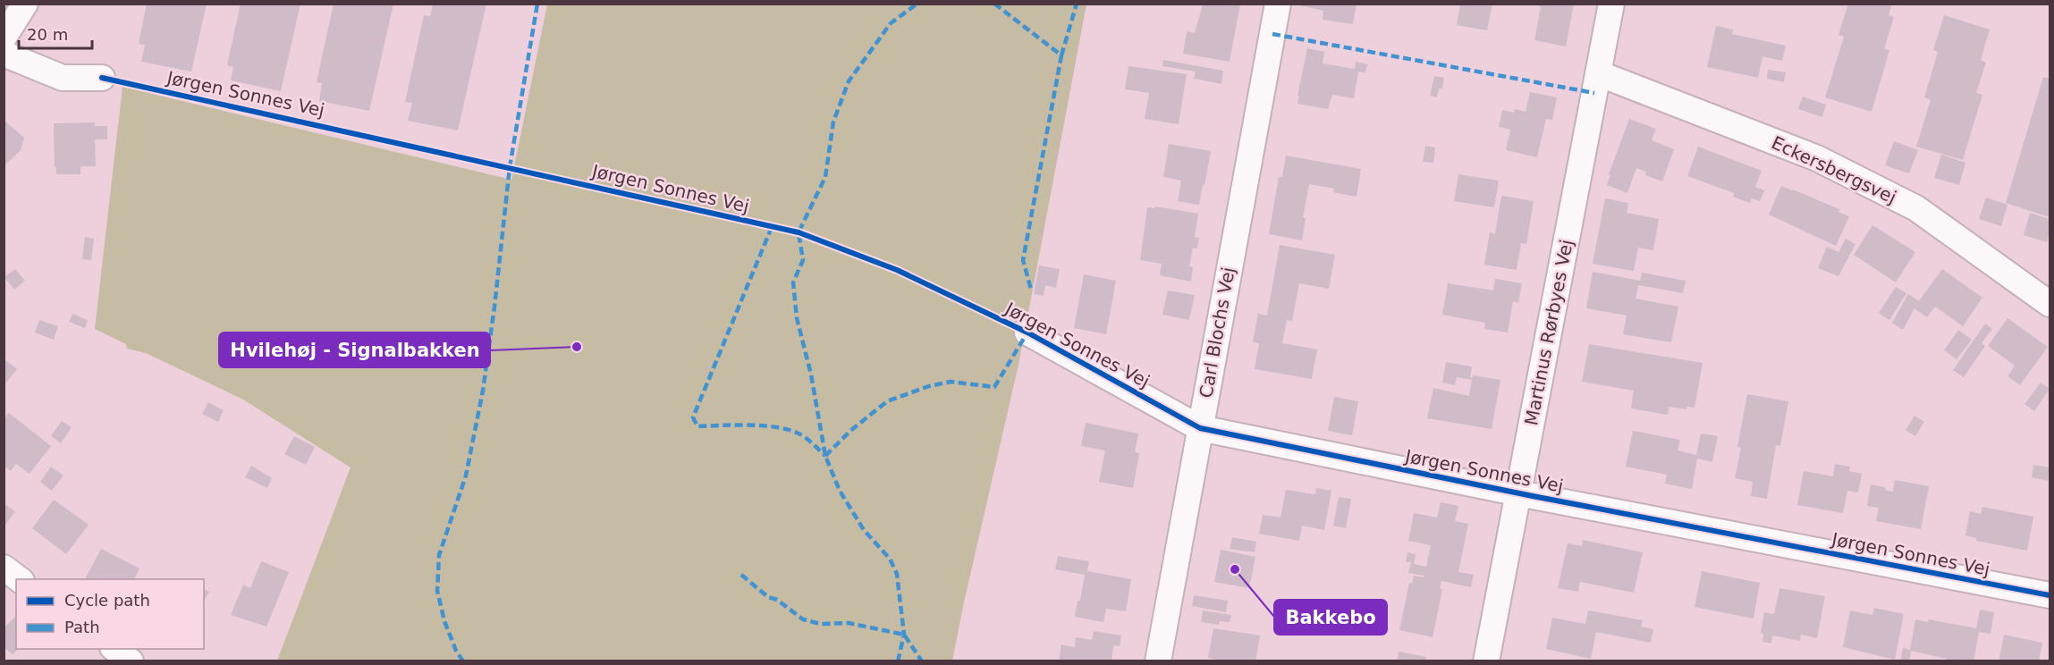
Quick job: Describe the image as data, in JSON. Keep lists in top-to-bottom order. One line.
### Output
{"streets":{"street":["Jørgen Sonnes Vej","Eckersbergsvej","Carl Blochs Vej","Martinus Rørbyes Vej"]},"crossings":[["Jørgen Sonnes Vej","Carl Blochs Vej"],["Jørgen Sonnes Vej","Martinus Rørbyes Vej"],["Eckersbergsvej","Martinus Rørbyes Vej"]],"places":["Hvilehøj - Signalbakken","Bakkebo"],"legend":["Cycle path","Path"],"scale_bar":"20 m"}
